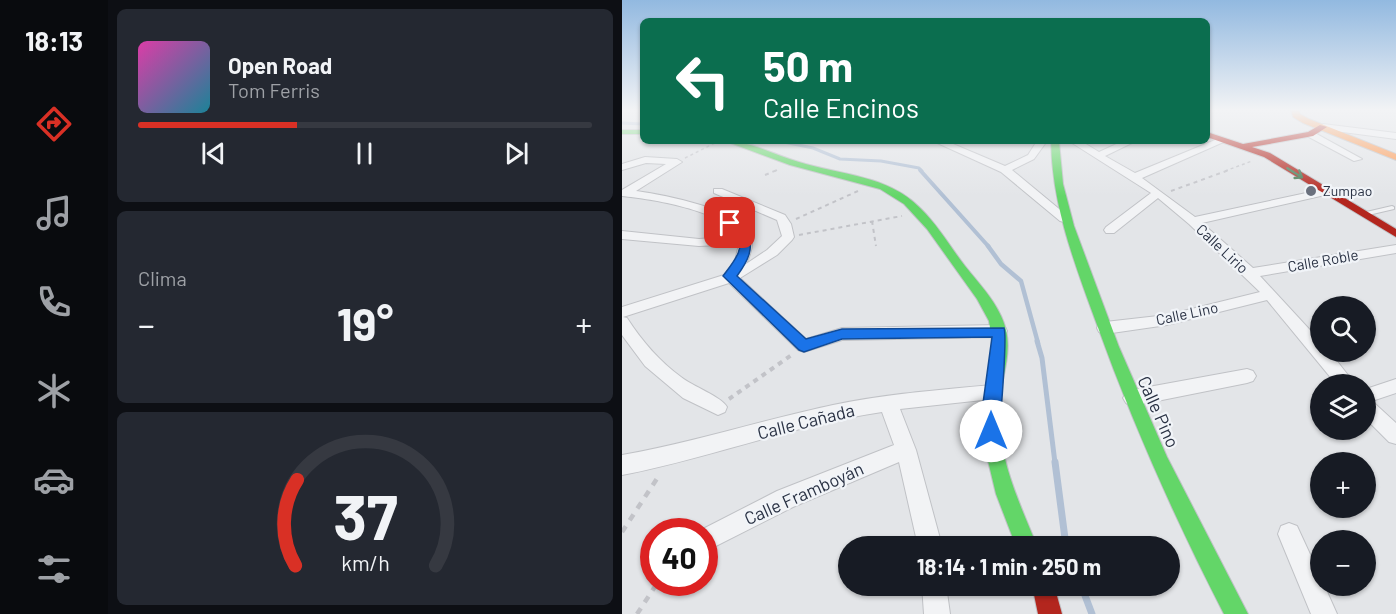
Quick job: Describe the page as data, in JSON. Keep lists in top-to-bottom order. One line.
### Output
{"streets":{"street":["Calle Lirio","Calle Roble","Calle Lino","Calle Pino","Calle Cañada","Calle Framboyán"]},"crossings":[["Calle Lirio","Calle Roble"],["Calle Lirio","Calle Lino"],["Calle Lino","Calle Pino"]],"places":["Zumpao"],"page":{"tabs":"18:13","turn":["50 m","Calle Encinos"],"song":["Open Road","Tom Ferris"],"tile":"Clima","map_buttons":["+","−"],"heat":["−","19°","+"],"limit":"40","trip":"18:14 · 1 min · 250 m","gauge":["37","km/h"]}}
